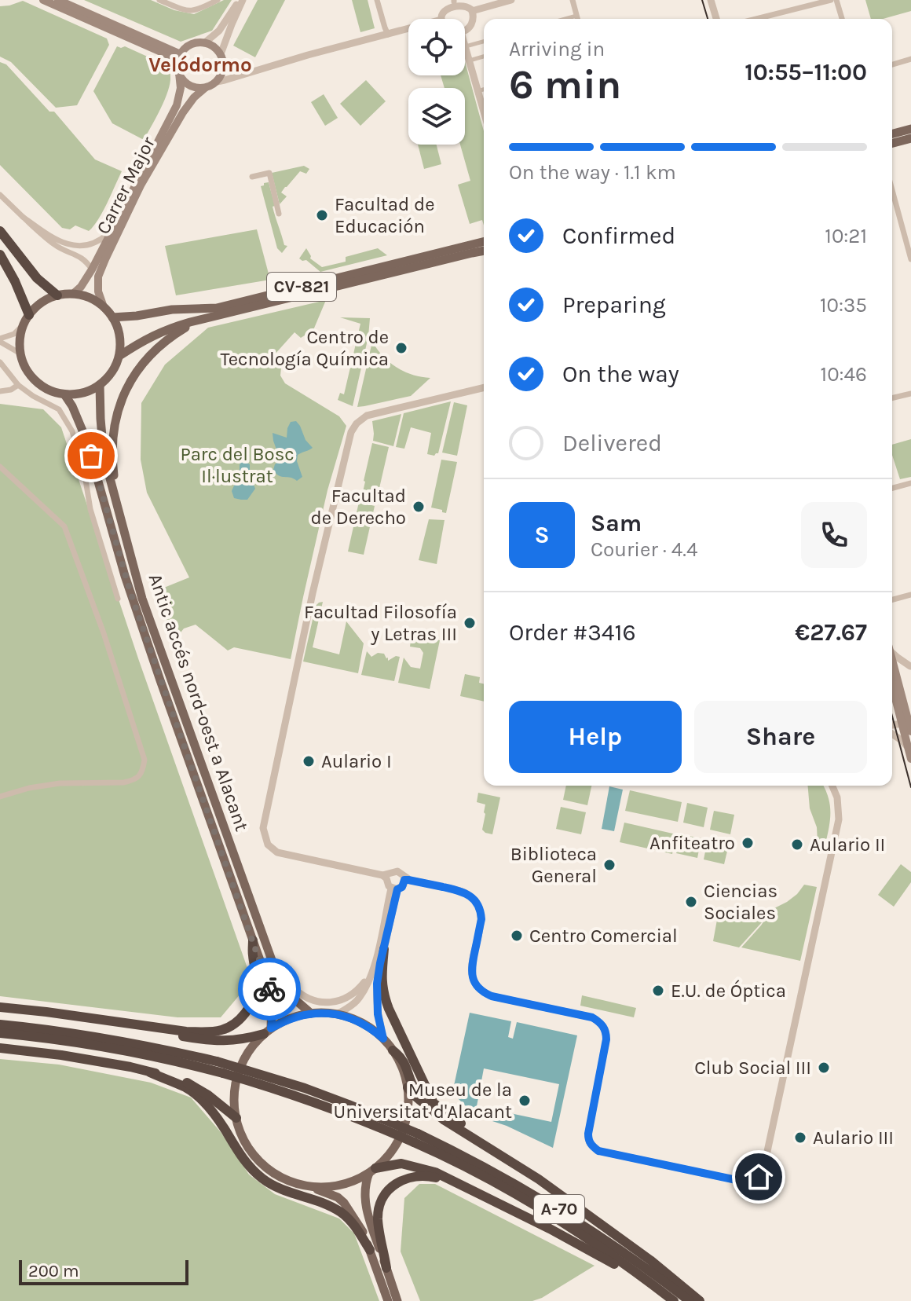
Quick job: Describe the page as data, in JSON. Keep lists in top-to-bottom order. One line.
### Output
{"streets":{"highway":["A-70"],"main road":["Carrer Major","CV-821","Antic accés nord-oest a Alacant"]},"crossings":[["Carrer Major","CV-821"],["Carrer Major","Antic accés nord-oest a Alacant"],["CV-821","Antic accés nord-oest a Alacant"]],"districts":["Velódormo"],"parks":["Parc del Bosc Il·lustrat"],"places":["Facultad de Educación","Centro de Tecnología Química","Facultad de Derecho","Facultad Filosofía y Letras III","Aulario I","Anfiteatro","Aulario II","Biblioteca General","Ciencias Sociales","Centro Comercial","E.U. de Óptica","Club Social III","Museu de la Universitat d'Alacant","Aulario III"],"scale_bar":"200 m","page":{"heading":["6 min","Arriving in","10:55–11:00"],"panel":["Sam","Courier · 4.4","Order #3416","€27.67"],"bar":"On the way · 1.1 km","list":[["Confirmed","10:21"],["Preparing","10:35"],["On the way","10:46"],"Delivered"],"round":"S","buttons":["Help","Share"],"scale":"200 m"}}
